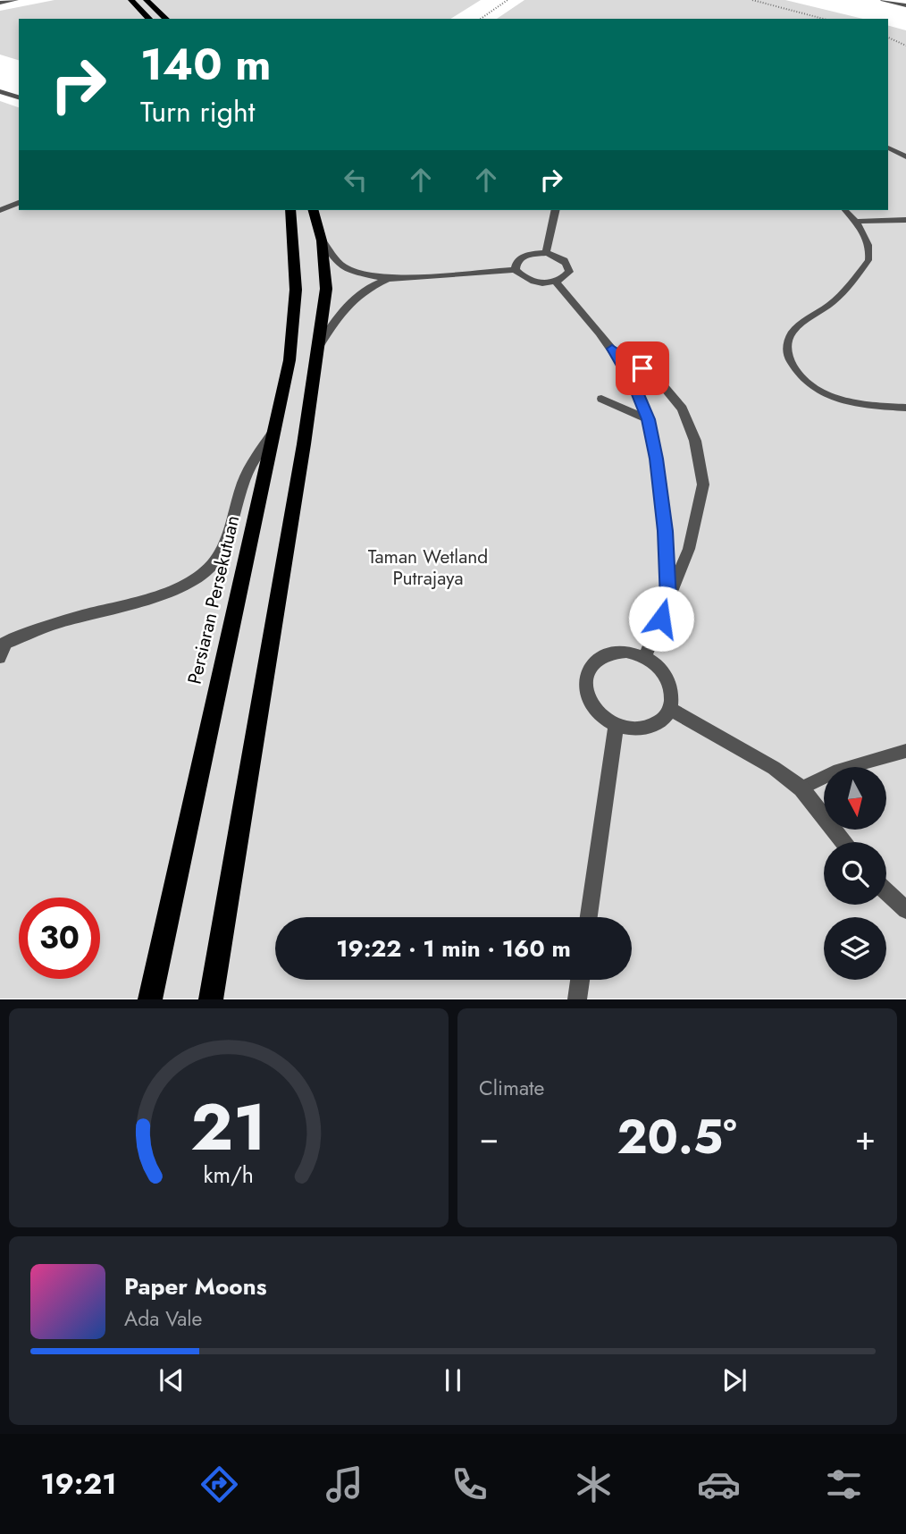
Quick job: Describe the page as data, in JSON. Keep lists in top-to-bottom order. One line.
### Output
{"streets":{"main road":["Persiaran Persekutuan"]},"parks":["Taman Wetland Putrajaya"],"north":"bottom","page":{"turn":["140 m","Turn right"],"limit":"30","trip":"19:22 · 1 min · 160 m","tile":"Climate","heat":["−","20.5°","+"],"song":["Paper Moons","Ada Vale"],"tabs":"19:21","gauge":["21","km/h"]}}
